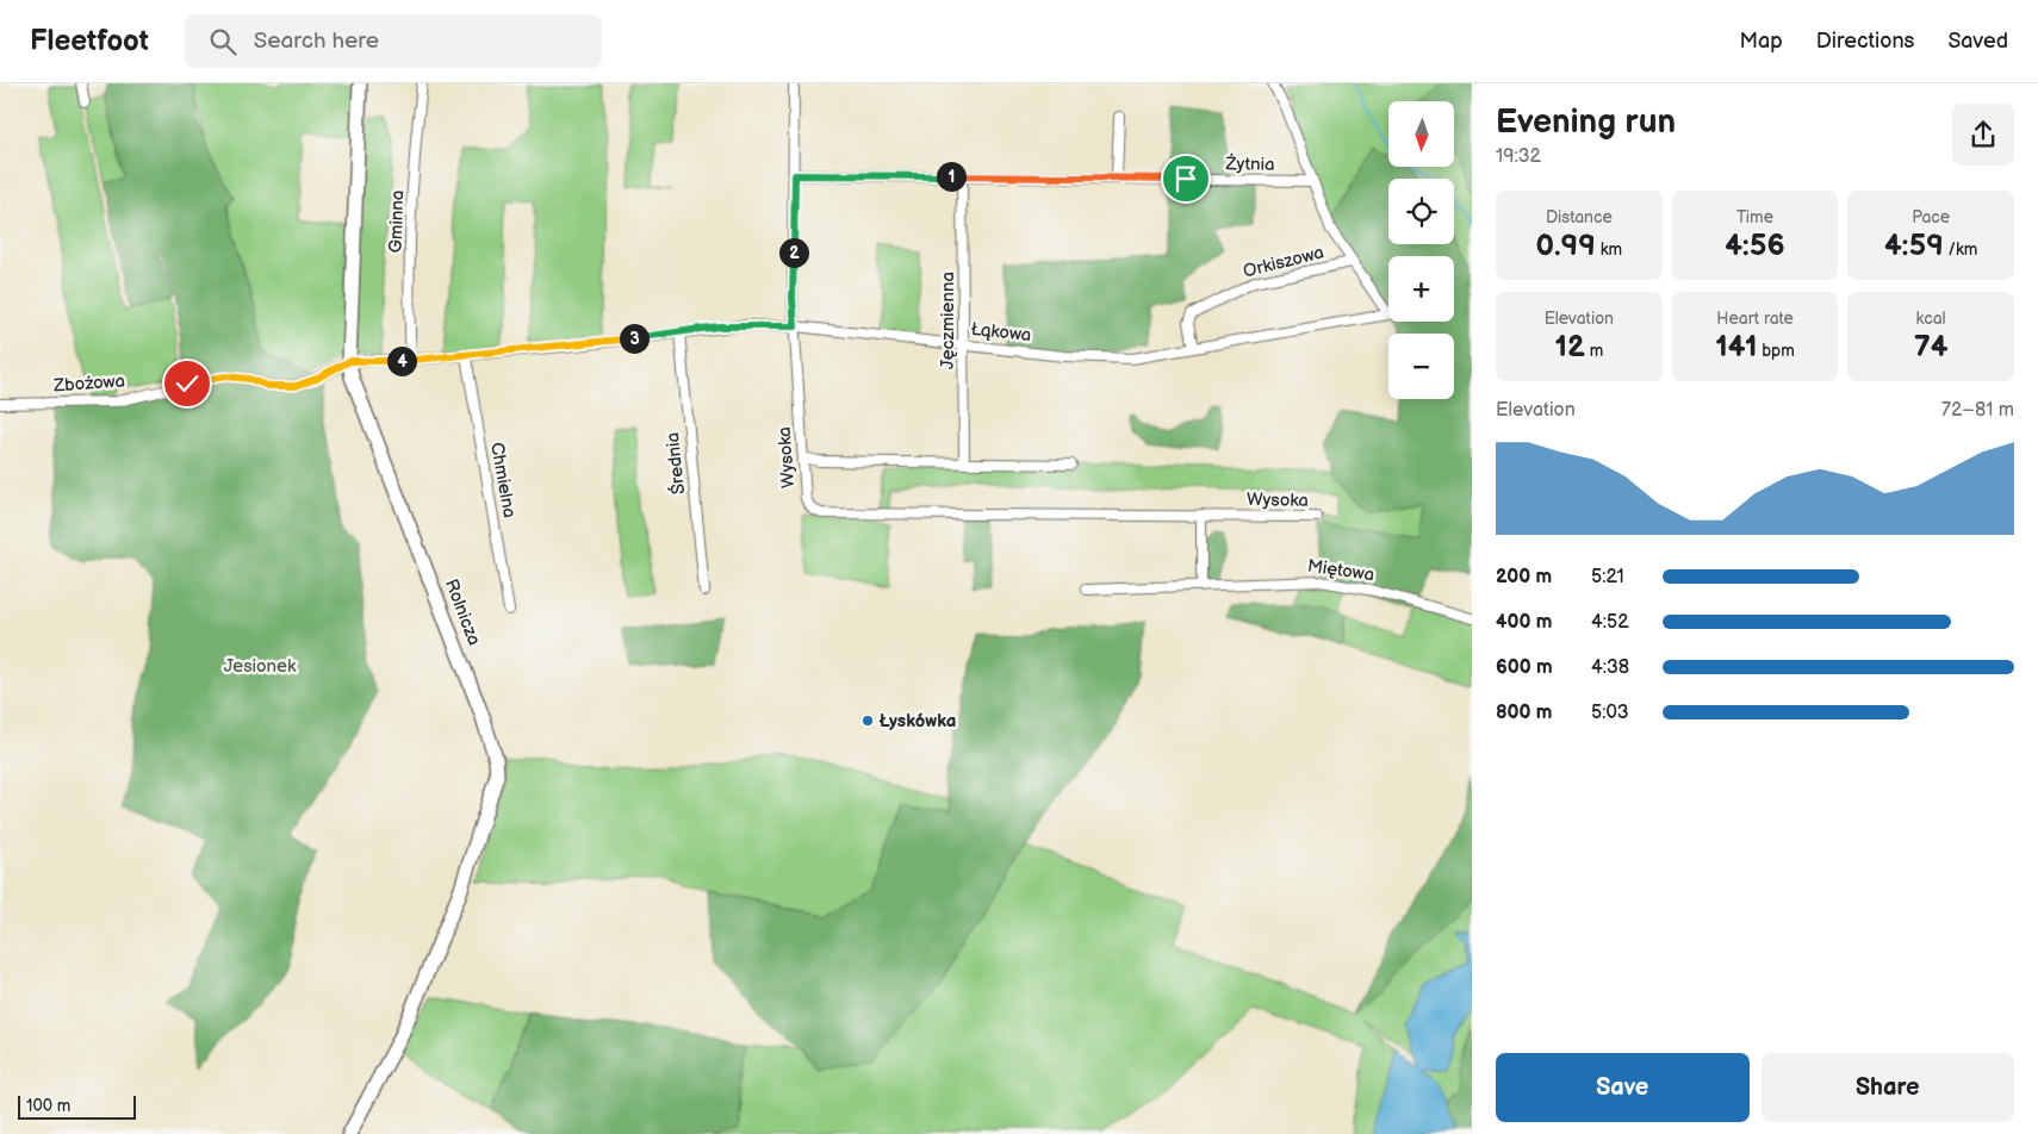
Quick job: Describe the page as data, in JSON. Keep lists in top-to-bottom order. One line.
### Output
{"streets":{"street":["Żytnia","Gminna","Orkiszowa","Jęczmienna","Łąkowa","Zbożowa","Wysoka","Średnia","Chmielna","Miętowa","Rolnicza"]},"crossings":[["Żytnia","Jęczmienna"],["Żytnia","Łąkowa"],["Żytnia","Wysoka"],["Gminna","Łąkowa"],["Orkiszowa","Łąkowa"],["Jęczmienna","Łąkowa"],["Łąkowa","Zbożowa"],["Łąkowa","Wysoka"],["Łąkowa","Średnia"],["Łąkowa","Chmielna"],["Łąkowa","Rolnicza"],["Zbożowa","Rolnicza"]],"parks":["Jesionek"],"places":["Łyskówka"],"scale_bar":"100 m","north":"bottom","page":{"header":"Fleetfoot","search":"Search here","nav":["Map","Directions","Saved"],"heading":["Evening run","19:32"],"map_buttons":["+","−"],"pins":["1","2","3","4"],"stats":[["Distance","0.99 km"],["Time","4:56"],["Pace","4:59 /km"],["Elevation","12 m"],["Heart rate","141 bpm"],["kcal","74"]],"chart":["Elevation","72–81 m"],"list":[{"name":"200 m","note":"5:21"},{"name":"400 m","note":"4:52"},{"name":"600 m","note":"4:38"},{"name":"800 m","note":"5:03"}],"buttons":["Save","Share"],"scale":"100 m"}}
